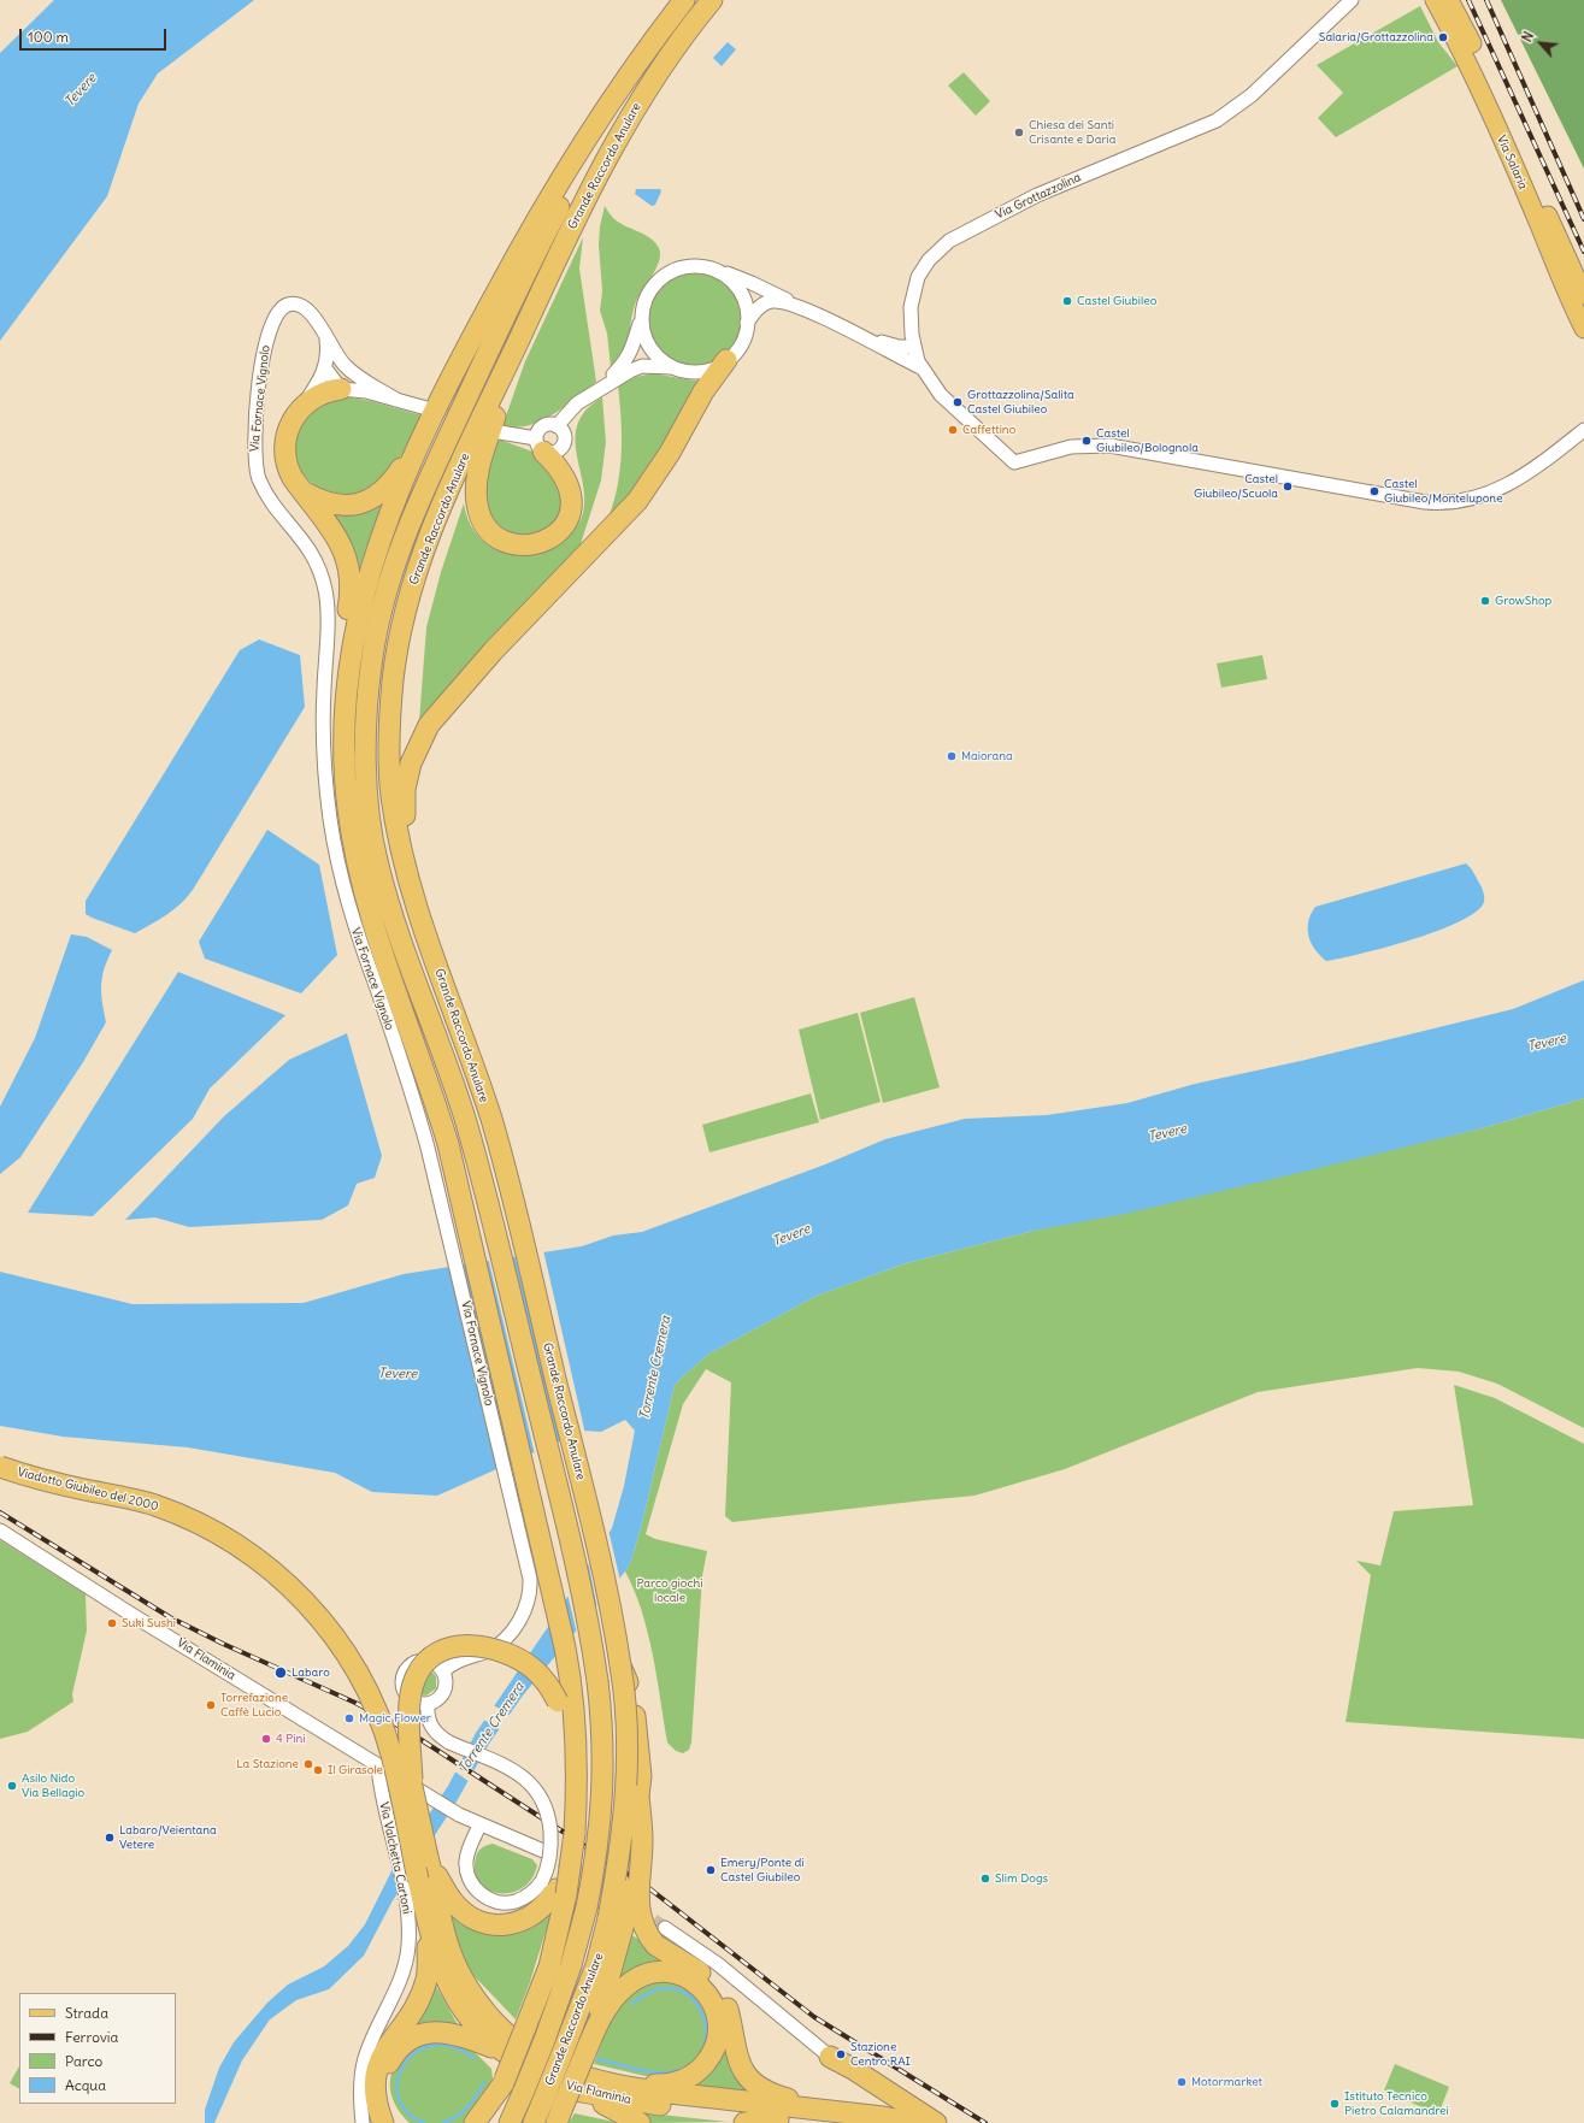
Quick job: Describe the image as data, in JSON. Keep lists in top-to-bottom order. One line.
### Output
{"streets":{"highway":["Grande Raccordo Anulare","Viadotto Giubileo del 2000","Via Flaminia"],"main road":["Via Salaria"],"street":["Via Grottazzolina","Via Fornace Vignolo","Via Valchetta Cartoni"]},"crossings":[["Viadotto Giubileo del 2000","Via Flaminia"],["Via Flaminia","Via Valchetta Cartoni"]],"water":["Tevere","Torrente Cremera"],"parks":["Parco giochi locale"],"places":["Salaria/Grottazzolina","Chiesa dei Santi Crisante e Daria","Castel Giubileo","Grottazzolina/Salita Castel Giubileo","Caffettino","Castel Giubileo/Bolognola","Castel Giubileo/Scuola","Castel Giubileo/Montelupone","GrowShop","Maiorana","Suki Sushi","Labaro","Torrefazione Caffè Lucio","Magic Flower","4 Pini","La Stazione","Il Girasole","Asilo Nido Via Bellagio","Labaro/Veientana Vetere","Emery/Ponte di Castel Giubileo","Slim Dogs","Stazione Centro RAI","Motormarket","Istituto Tecnico Pietro Calamandrei"],"legend":["Strada","Ferrovia","Parco","Acqua"],"scale_bar":"100 m","north":"top left"}
